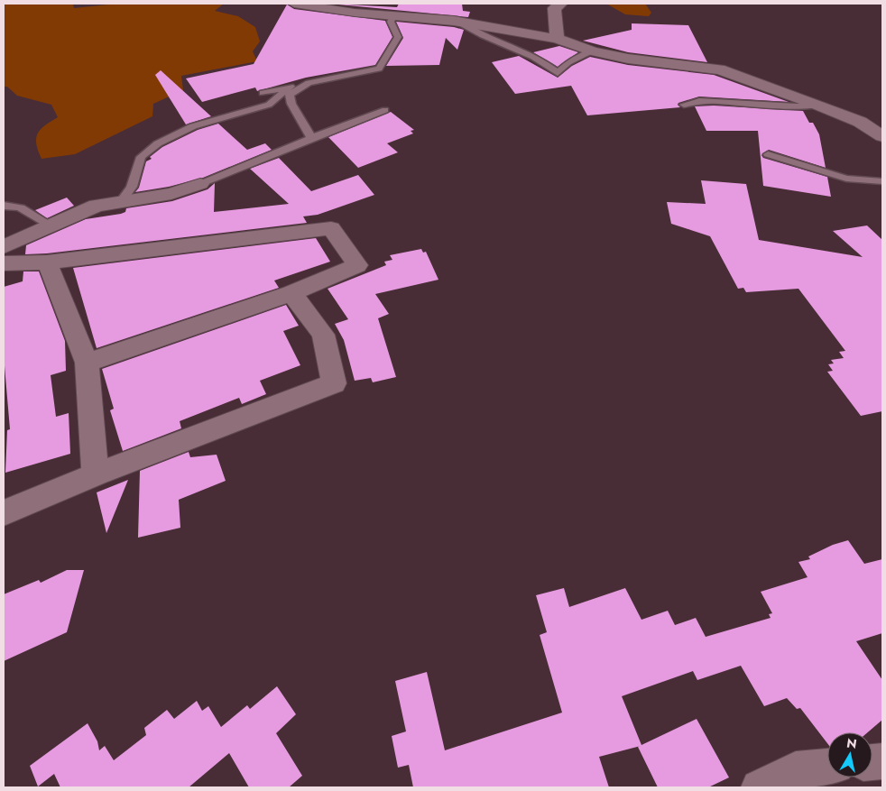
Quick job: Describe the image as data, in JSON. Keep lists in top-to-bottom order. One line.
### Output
{"north":"top"}
